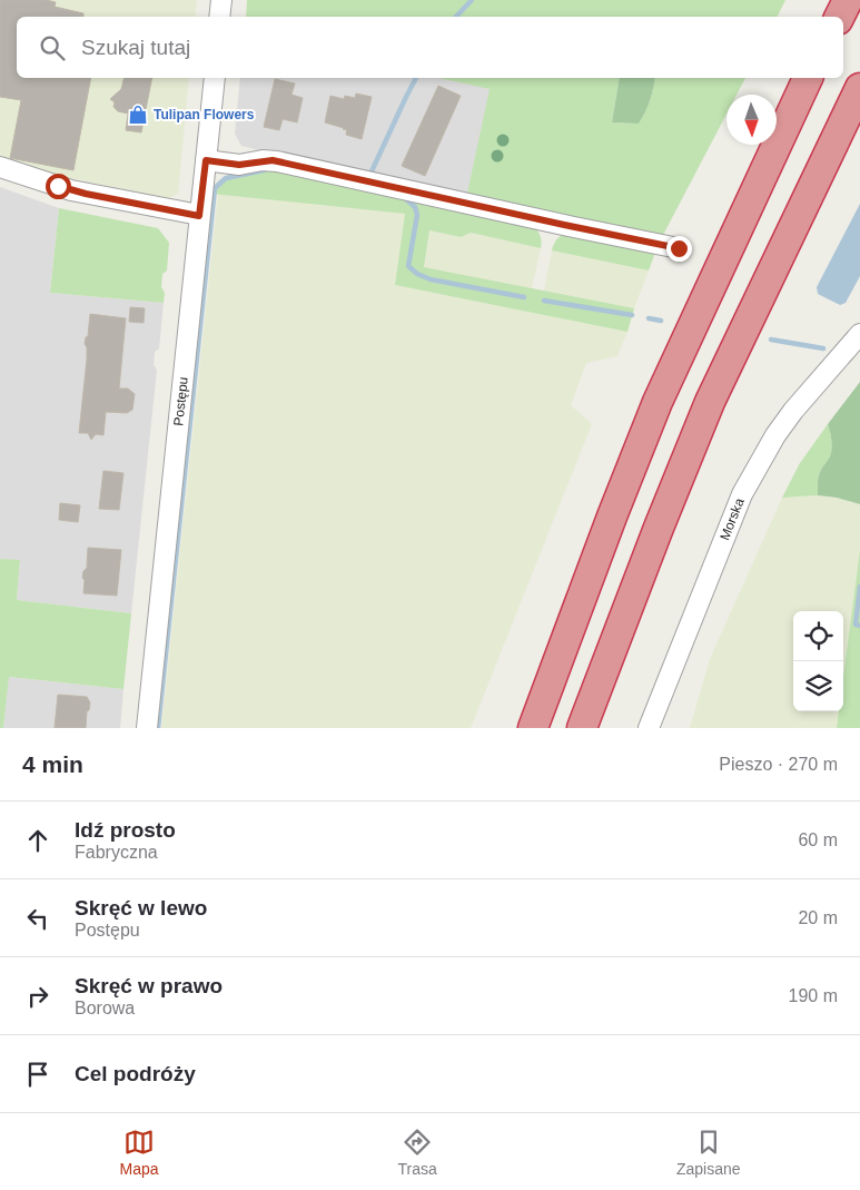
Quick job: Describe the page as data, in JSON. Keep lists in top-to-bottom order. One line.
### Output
{"streets":{"street":["Postępu","Morska"]},"places":{"shop":["Tulipan Flowers"]},"north":"bottom","page":{"search":"Szukaj tutaj","heading":["4 min","Pieszo · 270 m"],"list":[["Idź prosto","Fabryczna","60 m"],["Skręć w lewo","Postępu","20 m"],["Skręć w prawo","Borowa","190 m"],"Cel podróży"],"nav":["Mapa","Trasa","Zapisane"]}}
